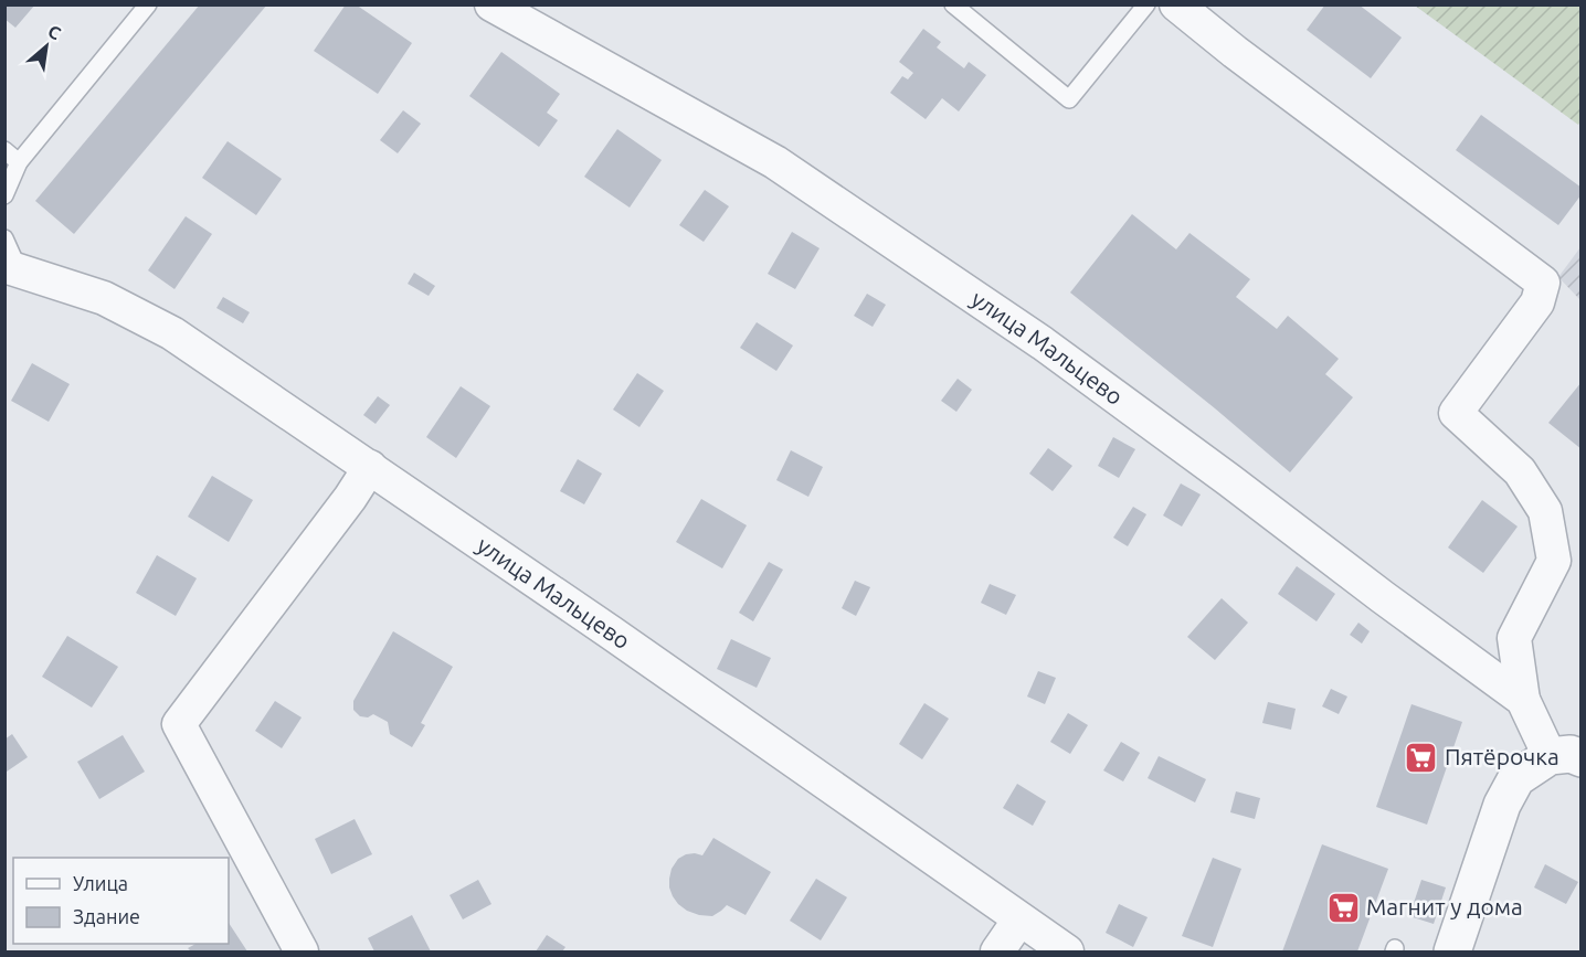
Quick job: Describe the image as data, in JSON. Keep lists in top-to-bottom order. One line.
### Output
{"streets":{"street":["улица Мальцево"]},"places":{"supermarket":["Пятёрочка","Магнит у дома"]},"legend":["Улица","Здание"],"north":"top right"}
